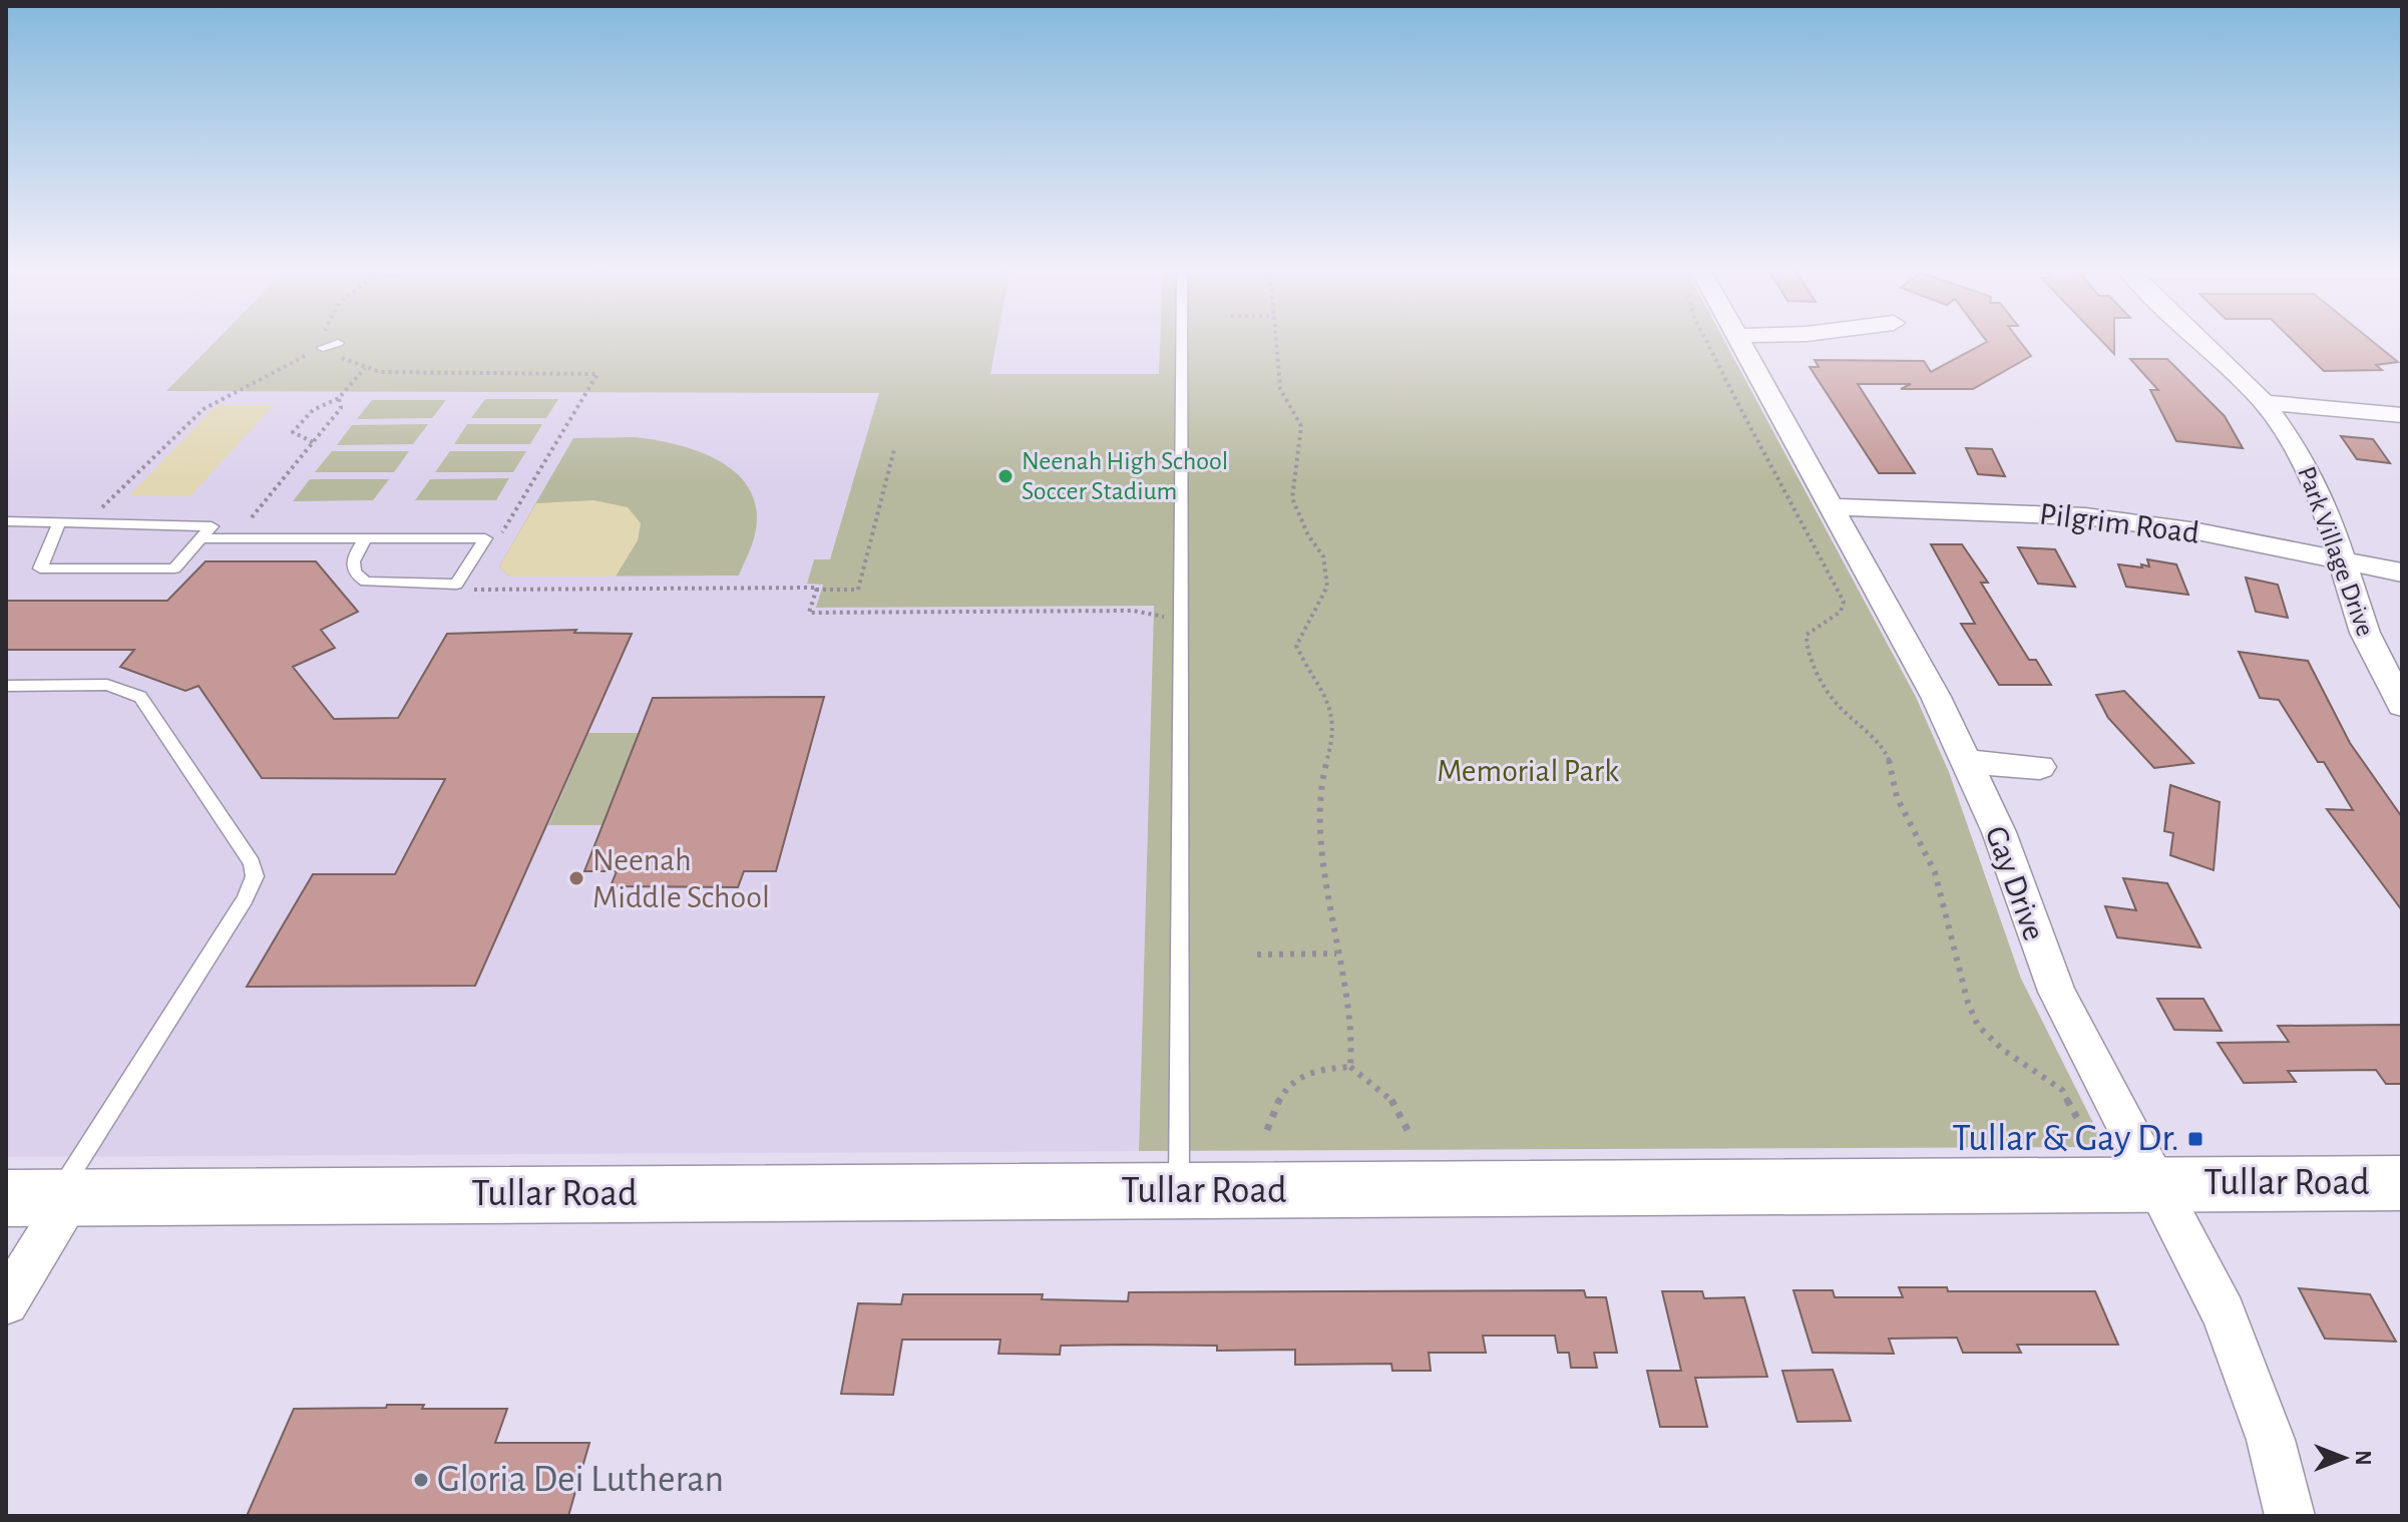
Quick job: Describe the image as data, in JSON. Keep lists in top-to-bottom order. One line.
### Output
{"streets":{"main road":["Tullar Road"],"street":["Pilgrim Road","Park Village Drive","Gay Drive"]},"crossings":[["Pilgrim Road","Park Village Drive"],["Pilgrim Road","Gay Drive"],["Gay Drive","Tullar Road"]],"parks":["Memorial Park"],"places":{"other":["Neenah High School Soccer Stadium","Neenah Middle School","Gloria Dei Lutheran"],"transit":["Tullar & Gay Dr."]},"north":"right"}
